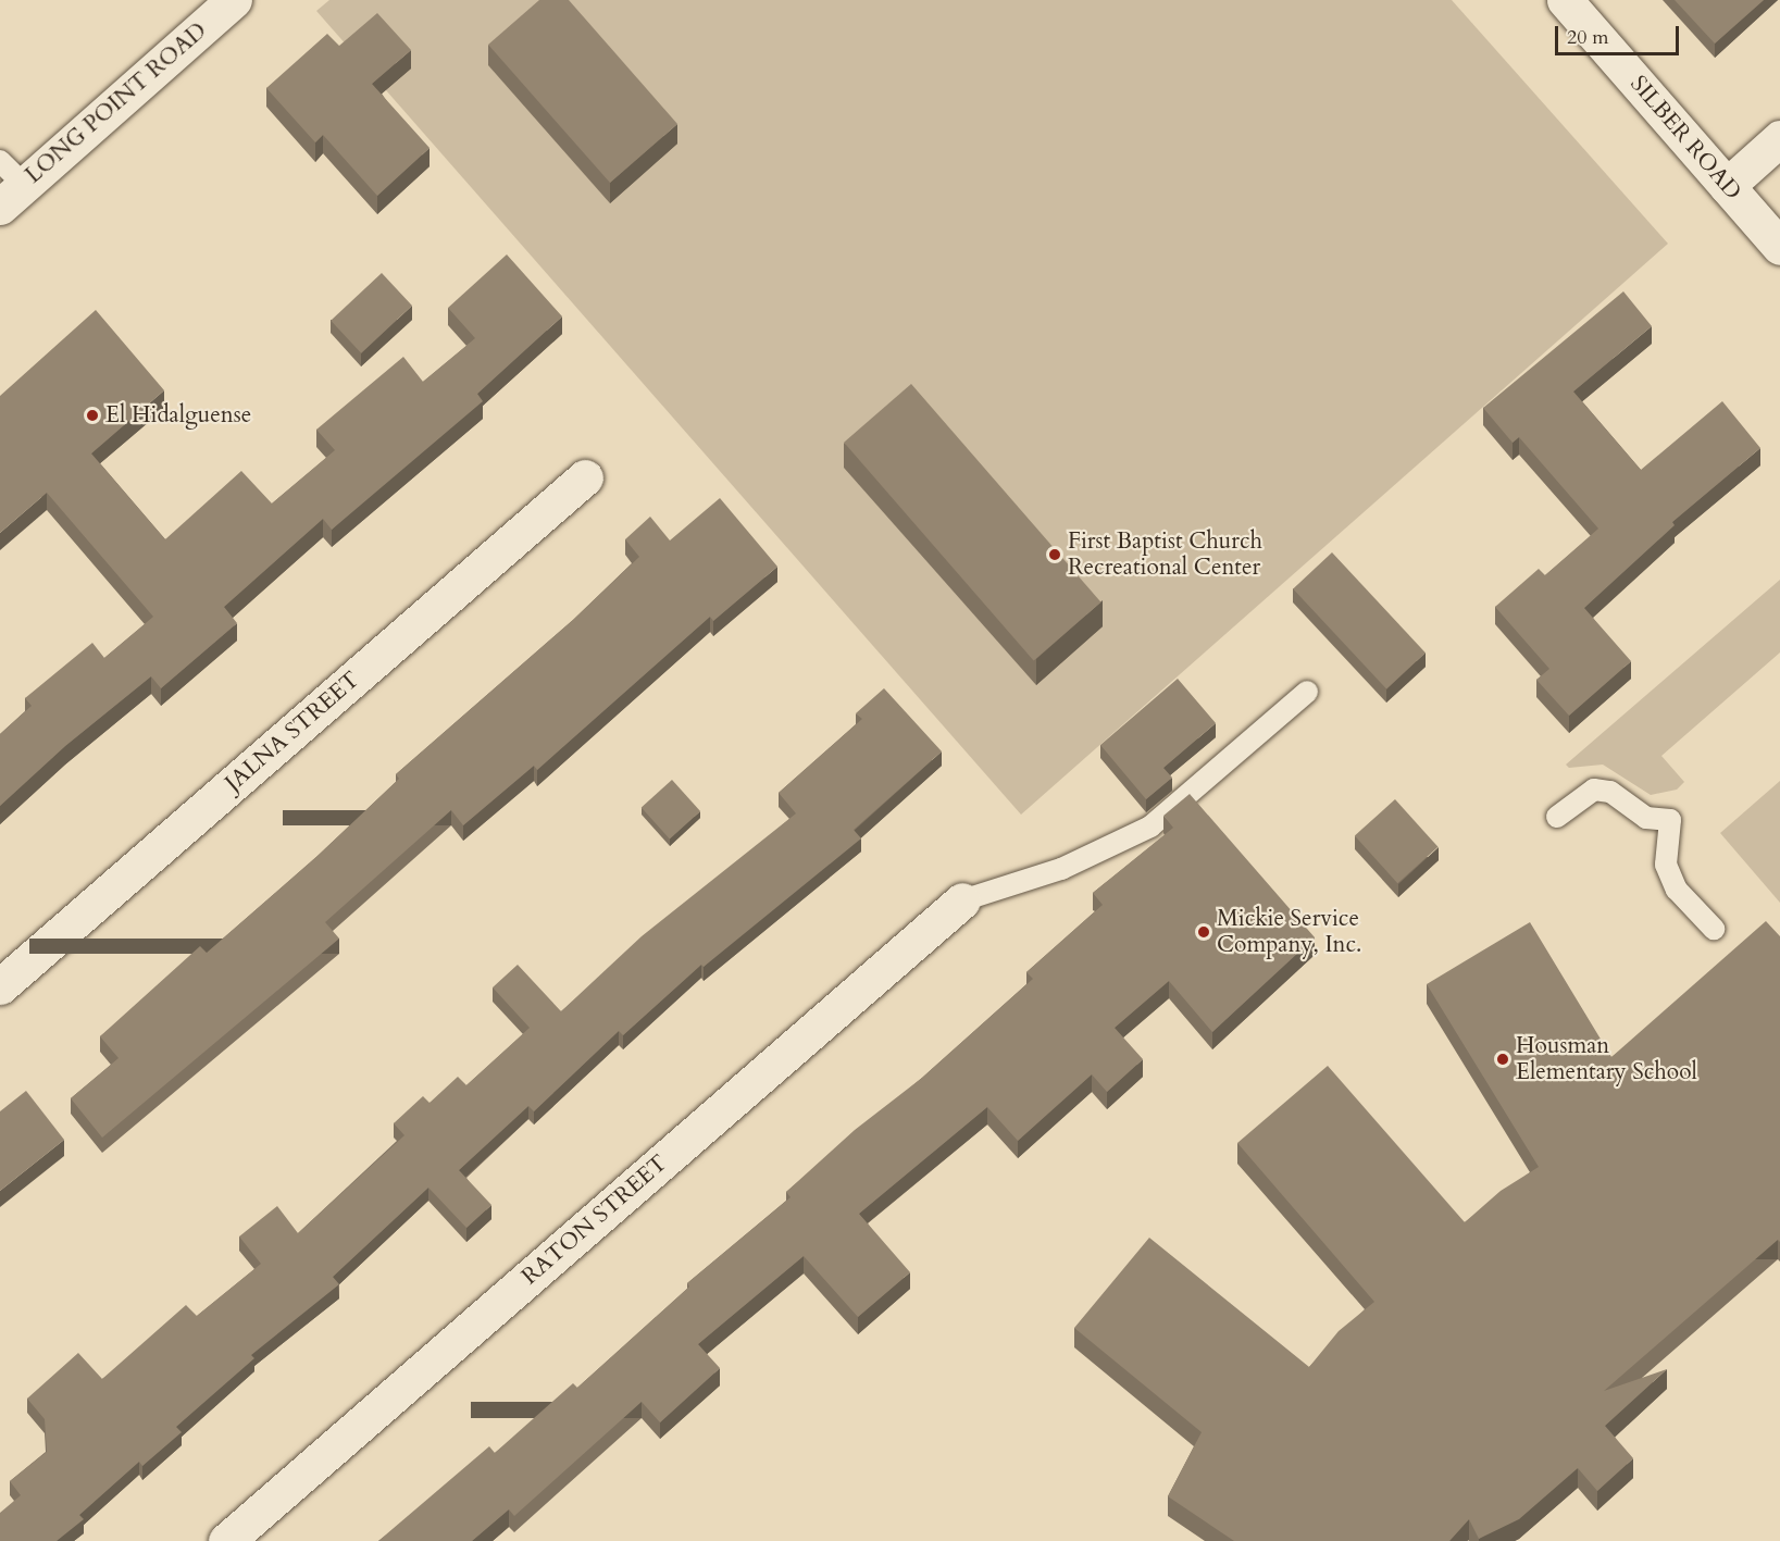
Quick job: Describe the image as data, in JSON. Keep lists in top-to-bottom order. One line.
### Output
{"streets":{"street":["LONG POINT ROAD","SILBER ROAD","JALNA STREET","RATON STREET"]},"places":["El Hidalguense","First Baptist Church Recreational Center","Mickie Service Company, Inc.","Housman Elementary School"],"scale_bar":"20 m"}
